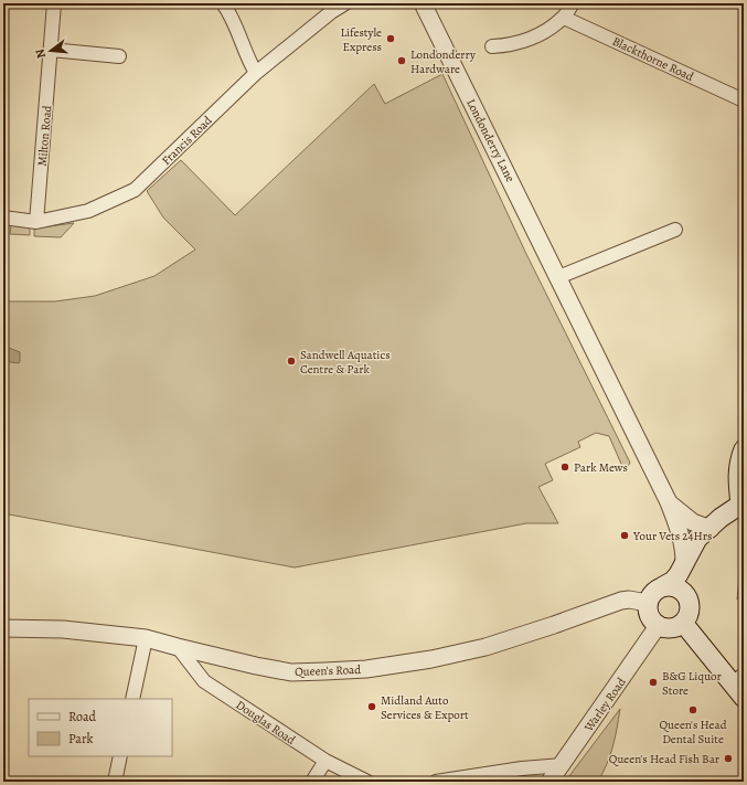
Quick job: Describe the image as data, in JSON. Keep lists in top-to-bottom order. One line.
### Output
{"streets":{"street":["Blackthorne Road","Milton Road","Francis Road","Londonderry Lane","Queen's Road","Warley Road","Douglas Road"]},"crossings":[["Milton Road","Francis Road"],["Queen's Road","Warley Road"],["Queen's Road","Douglas Road"]],"places":["Lifestyle Express","Londonderry Hardware","Sandwell Aquatics Centre & Park","Park Mews","Your Vets 24Hrs","B&G Liquor Store","Midland Auto Services & Export","Queen's Head Dental Suite","Queen's Head Fish Bar"],"legend":["Road","Park"],"north":"left"}
